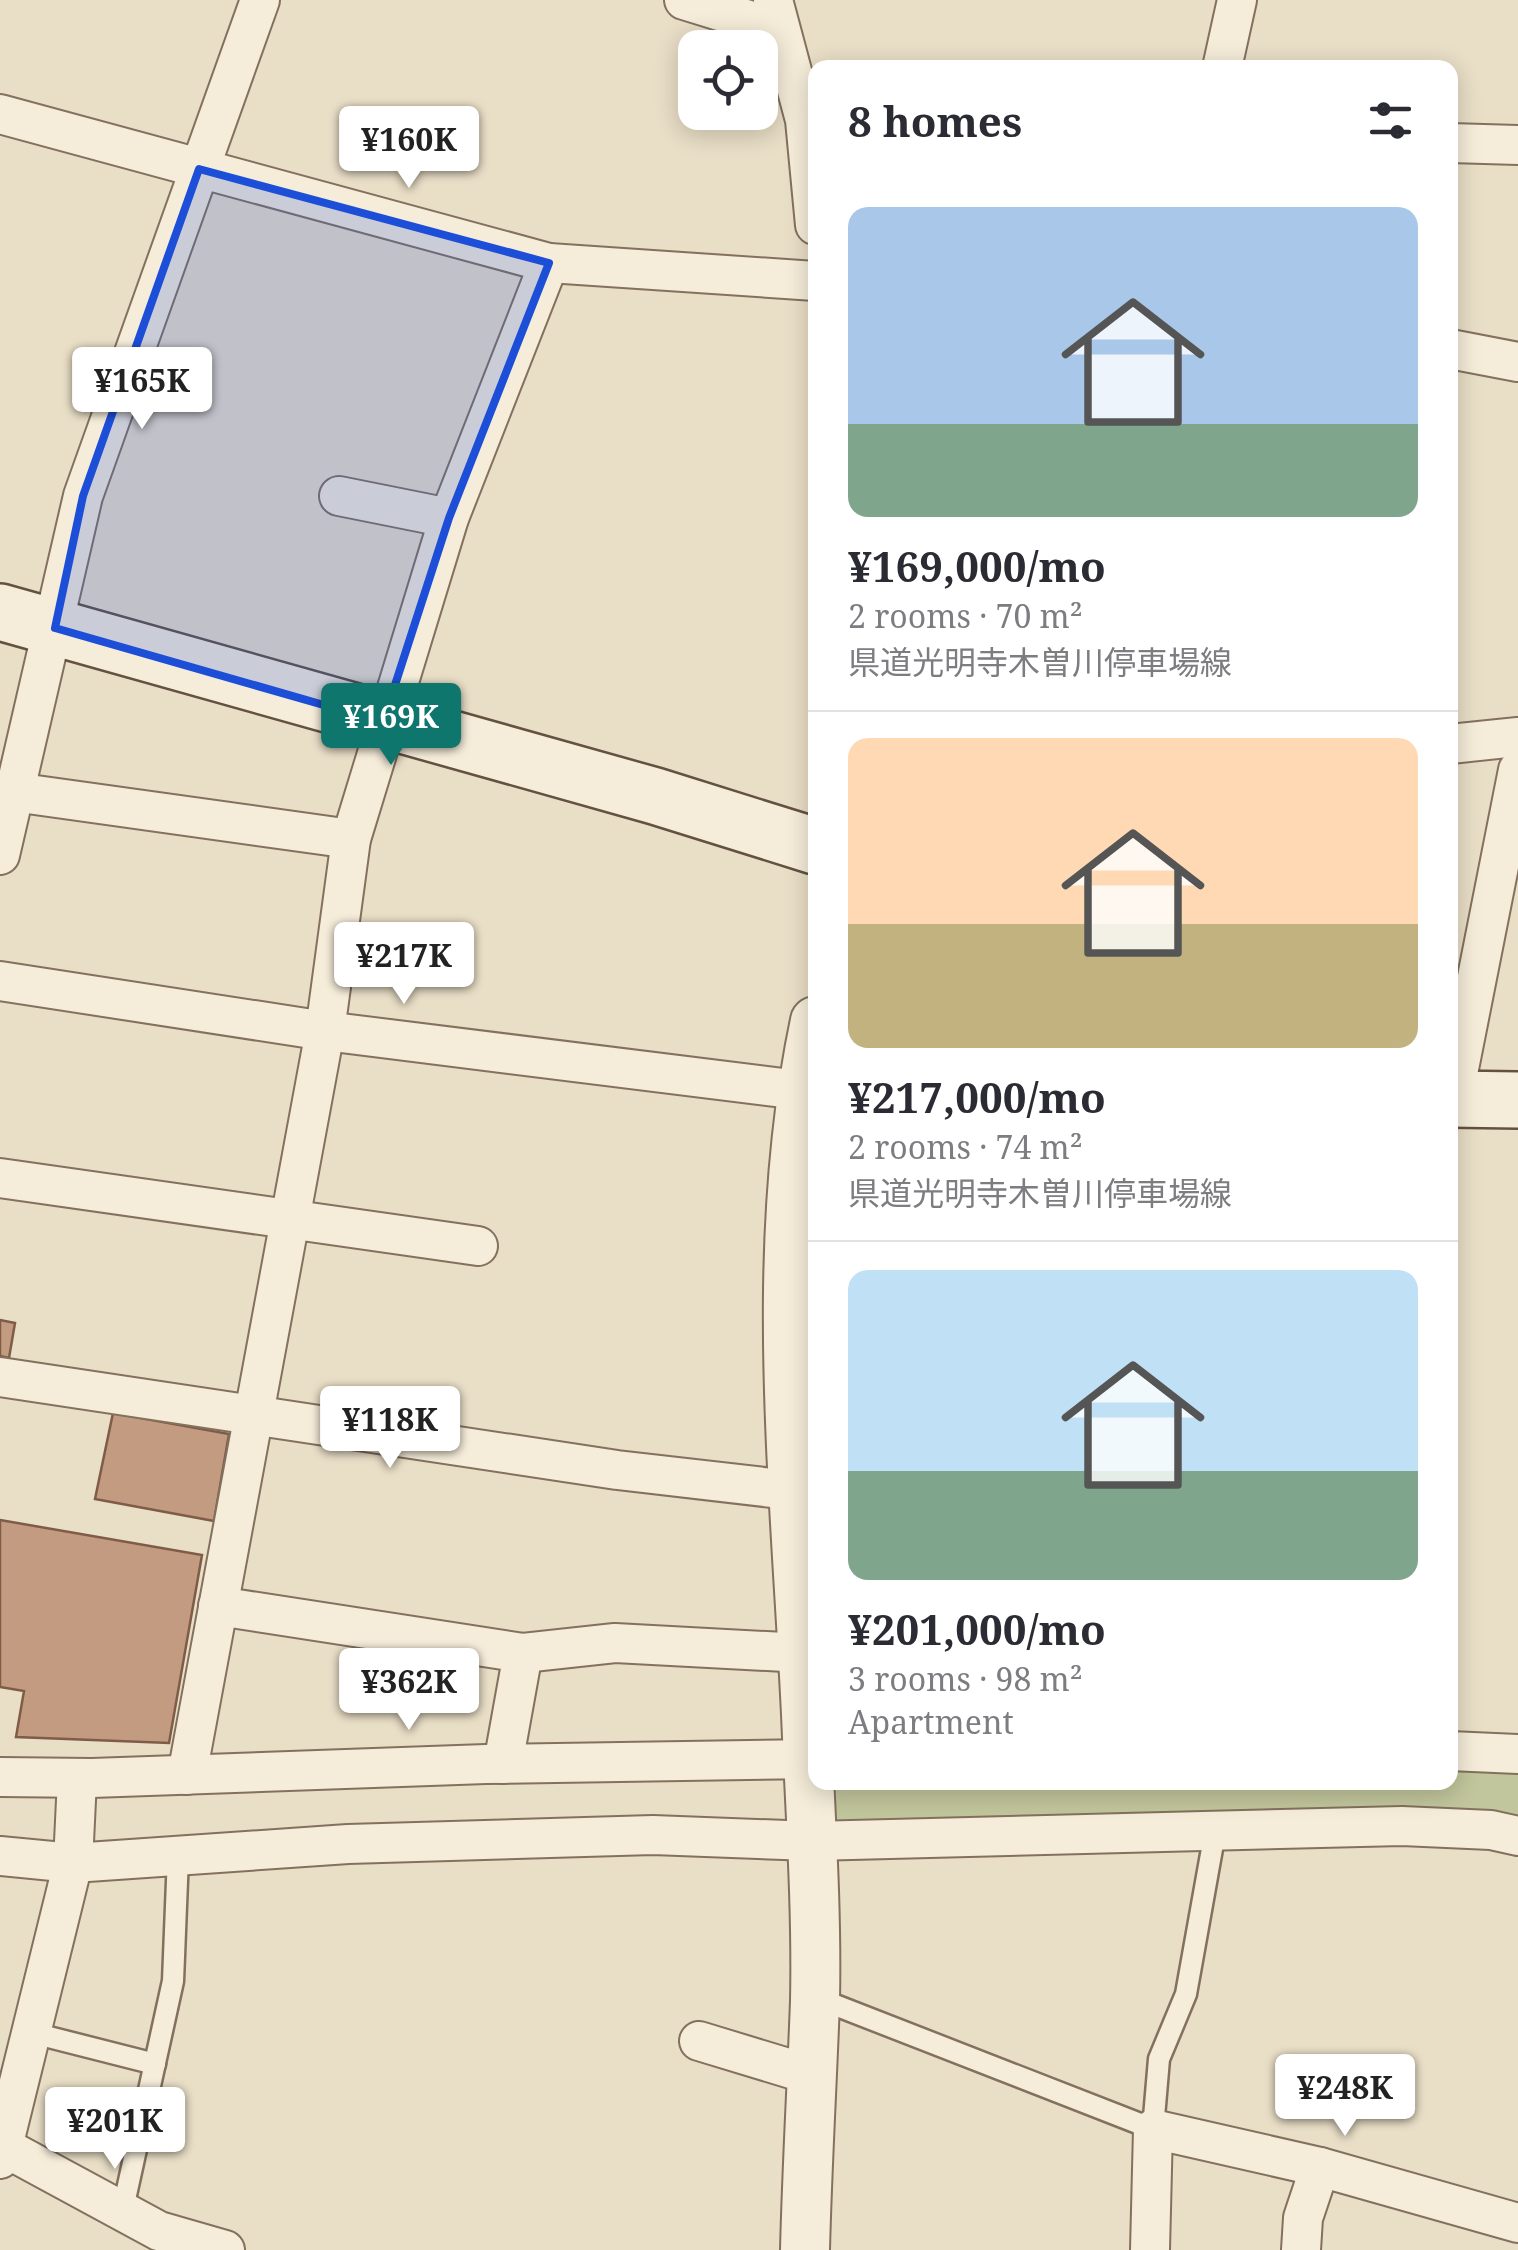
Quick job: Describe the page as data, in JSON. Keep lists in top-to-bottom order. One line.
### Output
{"page":{"heading":"8 homes","price":["¥160K","¥165K","¥169K","¥217K","¥118K","¥362K","¥248K","¥201K"],"list":[{"name":"¥169,000/mo","note":"2 rooms · 70 m² · 県道光明寺木曽川停車場線"},{"name":"¥217,000/mo","note":"2 rooms · 74 m² · 県道光明寺木曽川停車場線"},{"name":"¥201,000/mo","note":"3 rooms · 98 m² · Apartment"}]}}
